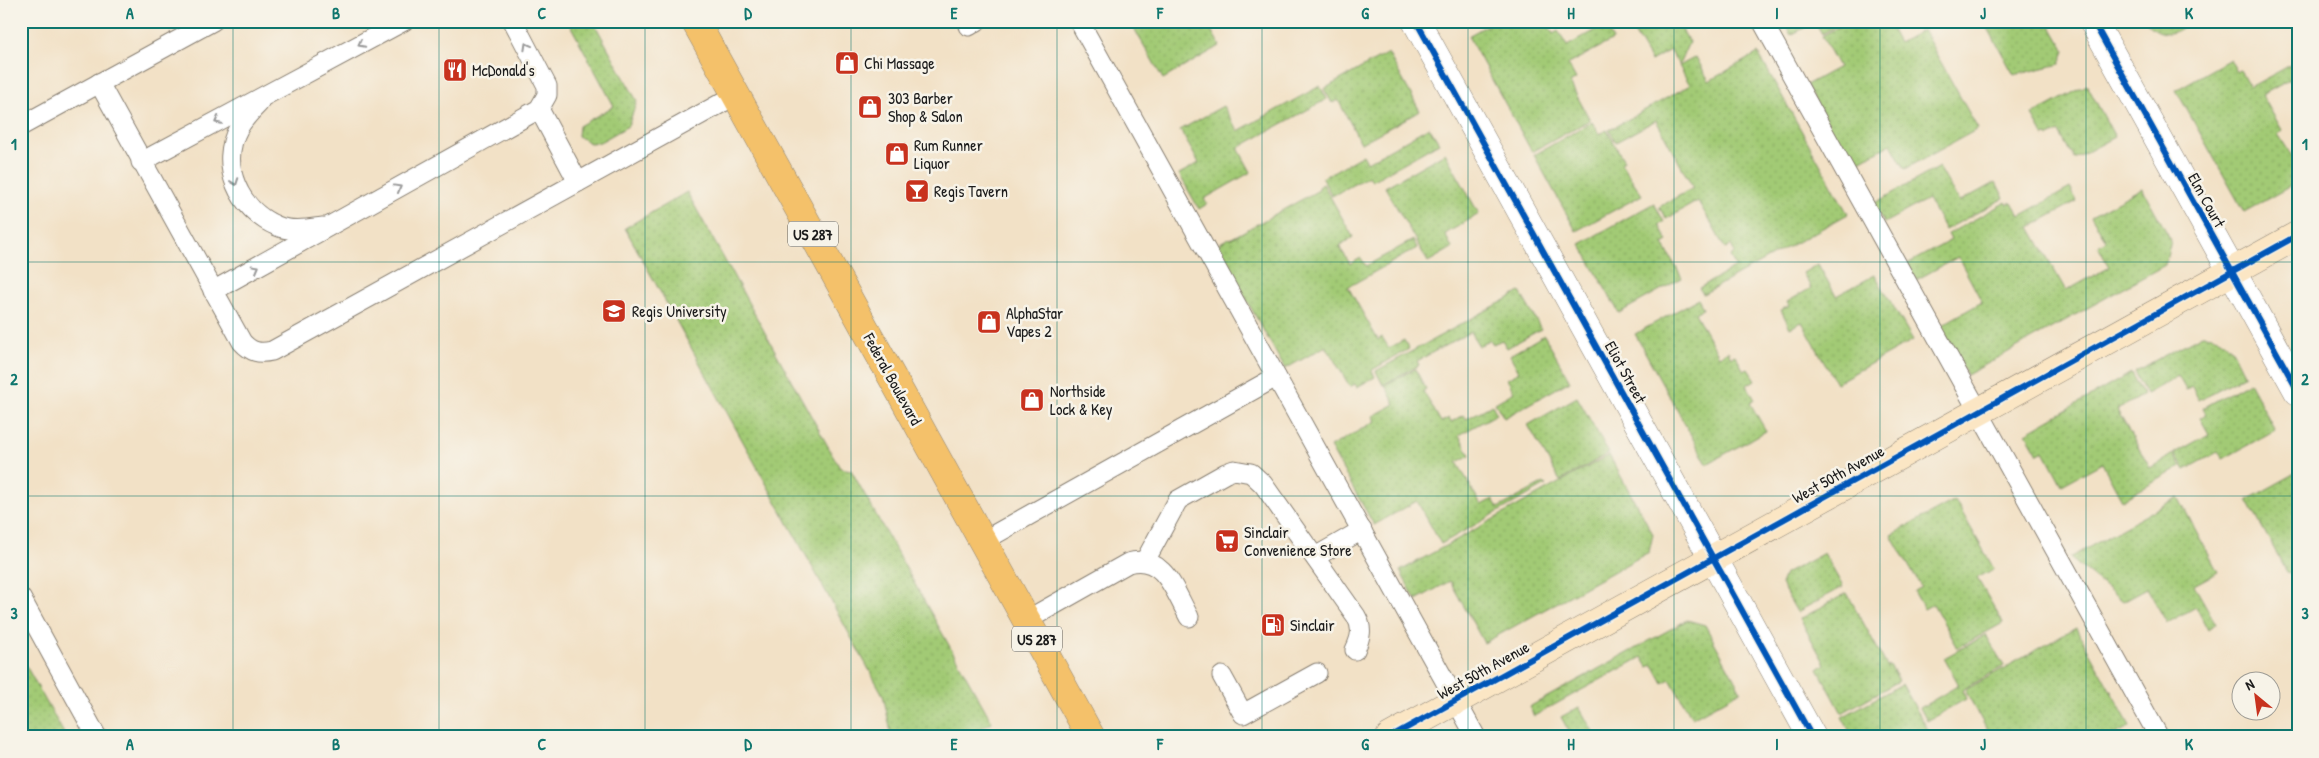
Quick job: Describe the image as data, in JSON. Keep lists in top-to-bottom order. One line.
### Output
{"streets":{"main road":["US 287","Federal Boulevard"],"street":["Elm Court","Eliot Street","West 50th Avenue"]},"crossings":[["Elm Court","West 50th Avenue"],["Eliot Street","West 50th Avenue"]],"places":{"shop":["Chi Massage","303 Barber Shop & Salon","Rum Runner Liquor","AlphaStar Vapes 2","Northside Lock & Key"],"restaurant":["McDonald's"],"bar":["Regis Tavern"],"school or university":["Regis University"],"supermarket":["Sinclair Convenience Store"],"fuel station":["Sinclair"]},"north":"top left","grid":{"columns":["A","B","C","D","E","F","G","H","I","J","K"],"rows":["1","2","3"]}}
